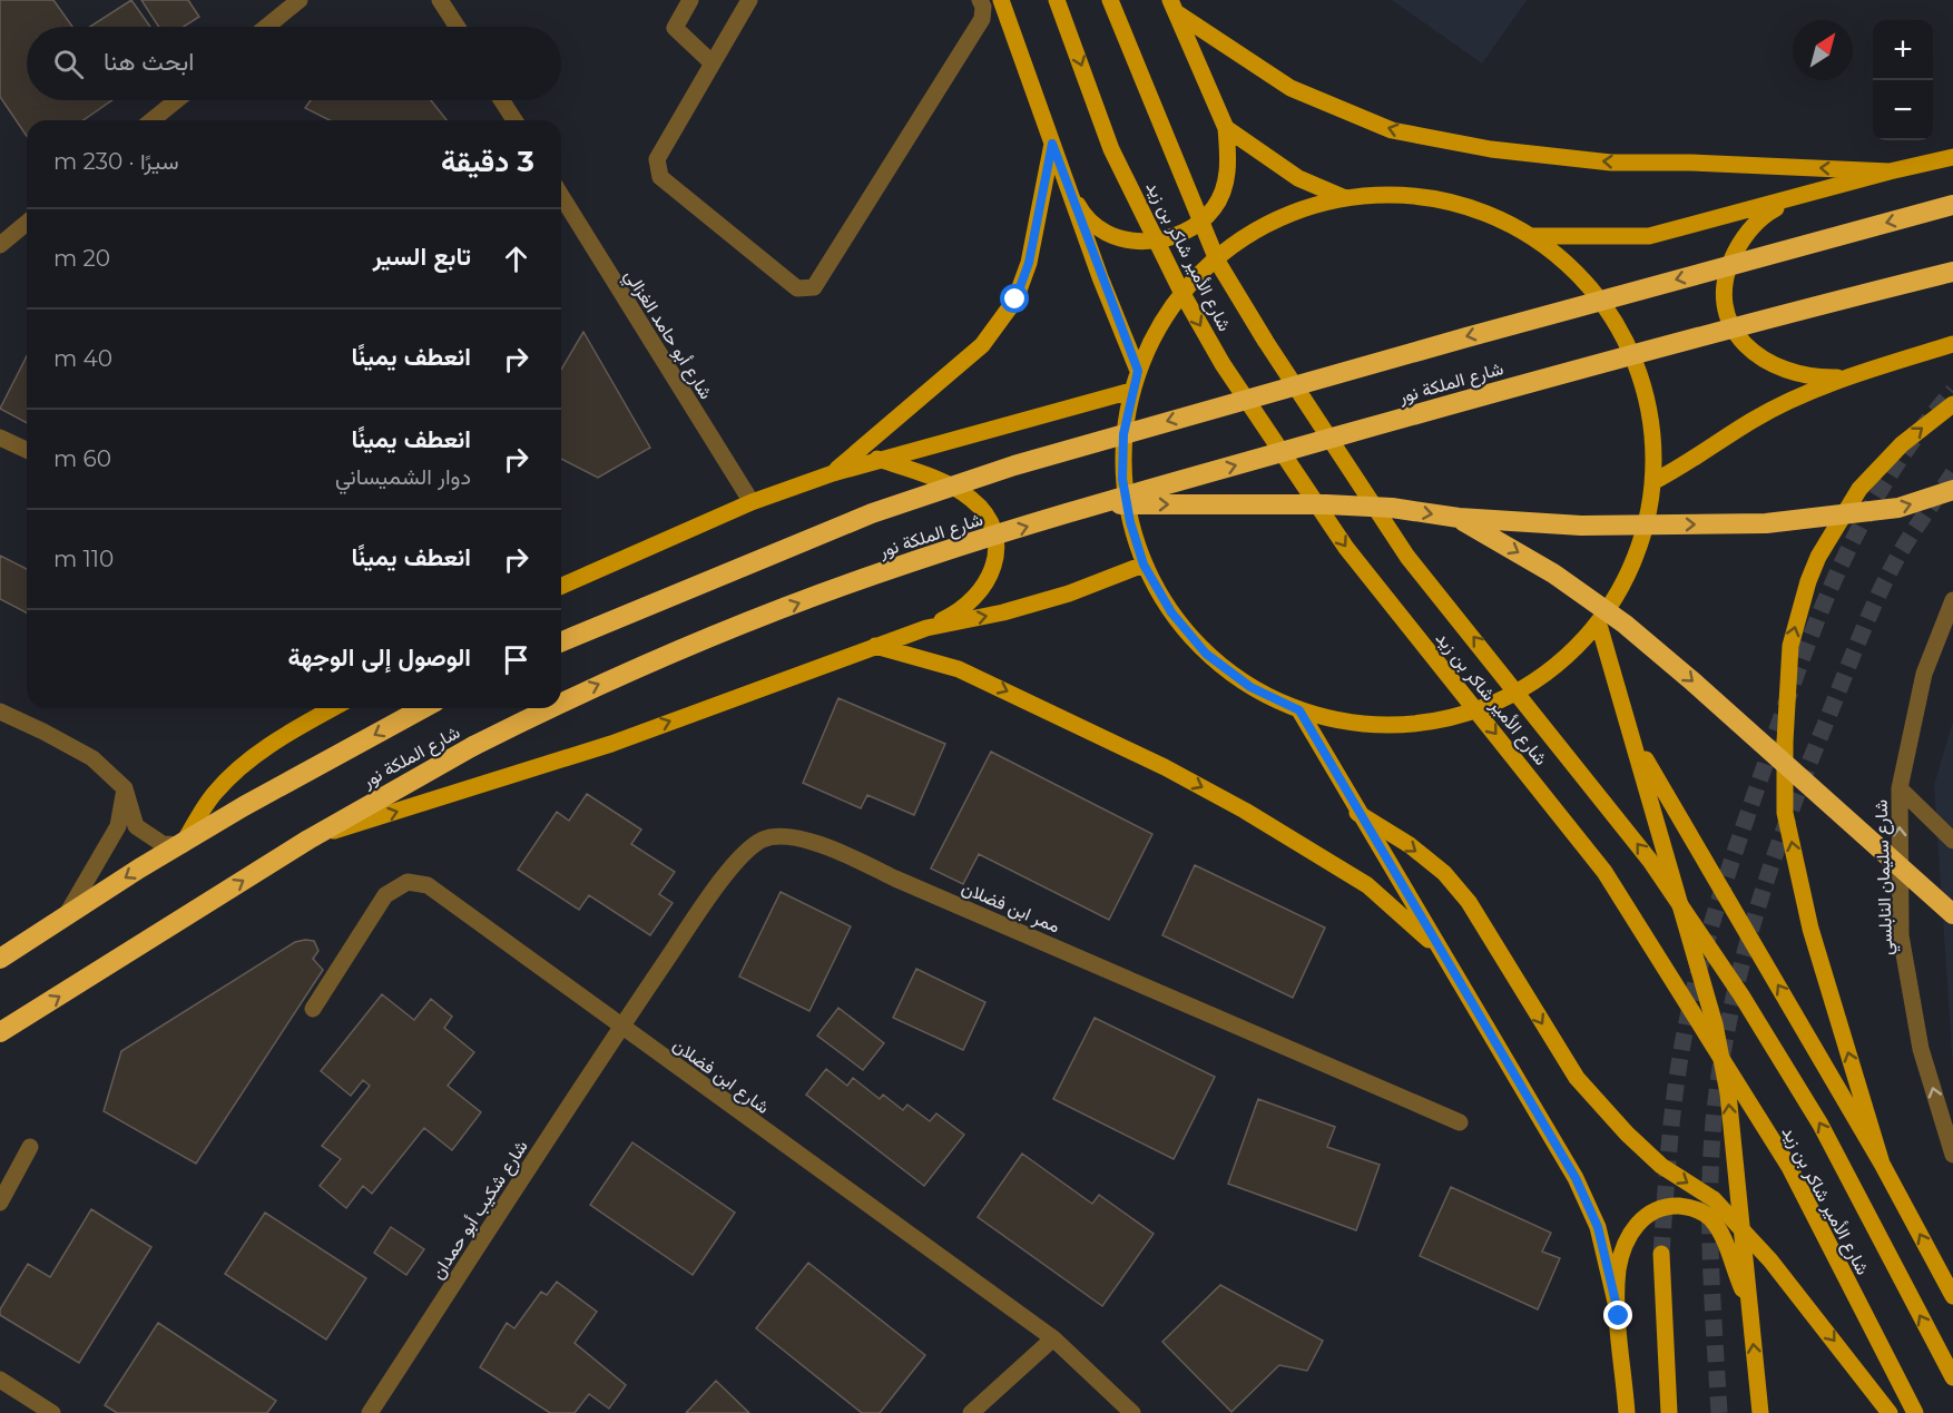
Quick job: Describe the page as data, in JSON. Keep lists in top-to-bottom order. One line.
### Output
{"streets":{"highway":["شارع الملكة نور"],"main road":["شارع الأمير شاكر بن زيد"],"street":["شارع أبو حامد الغزالي","شارع سليمان النابلسي","ممر ابن فضلان","شارع ابن فضلان","شارع شكيب أبو حمدان"]},"crossings":[["ممر ابن فضلان","شارع ابن فضلان"],["ممر ابن فضلان","شارع شكيب أبو حمدان"],["شارع ابن فضلان","شارع شكيب أبو حمدان"]],"one_way":["شارع سليمان النابلسي"],"north":"top right","page":{"map_buttons":["+","−"],"search":"ابحث هنا","heading":["3 دقيقة","سيرًا · 230 m"],"list":[["تابع السير","20 m"],["انعطف يمينًا","40 m"],["انعطف يمينًا","دوار الشميساني","60 m"],["انعطف يمينًا","110 m"],"الوصول إلى الوجهة"]}}
